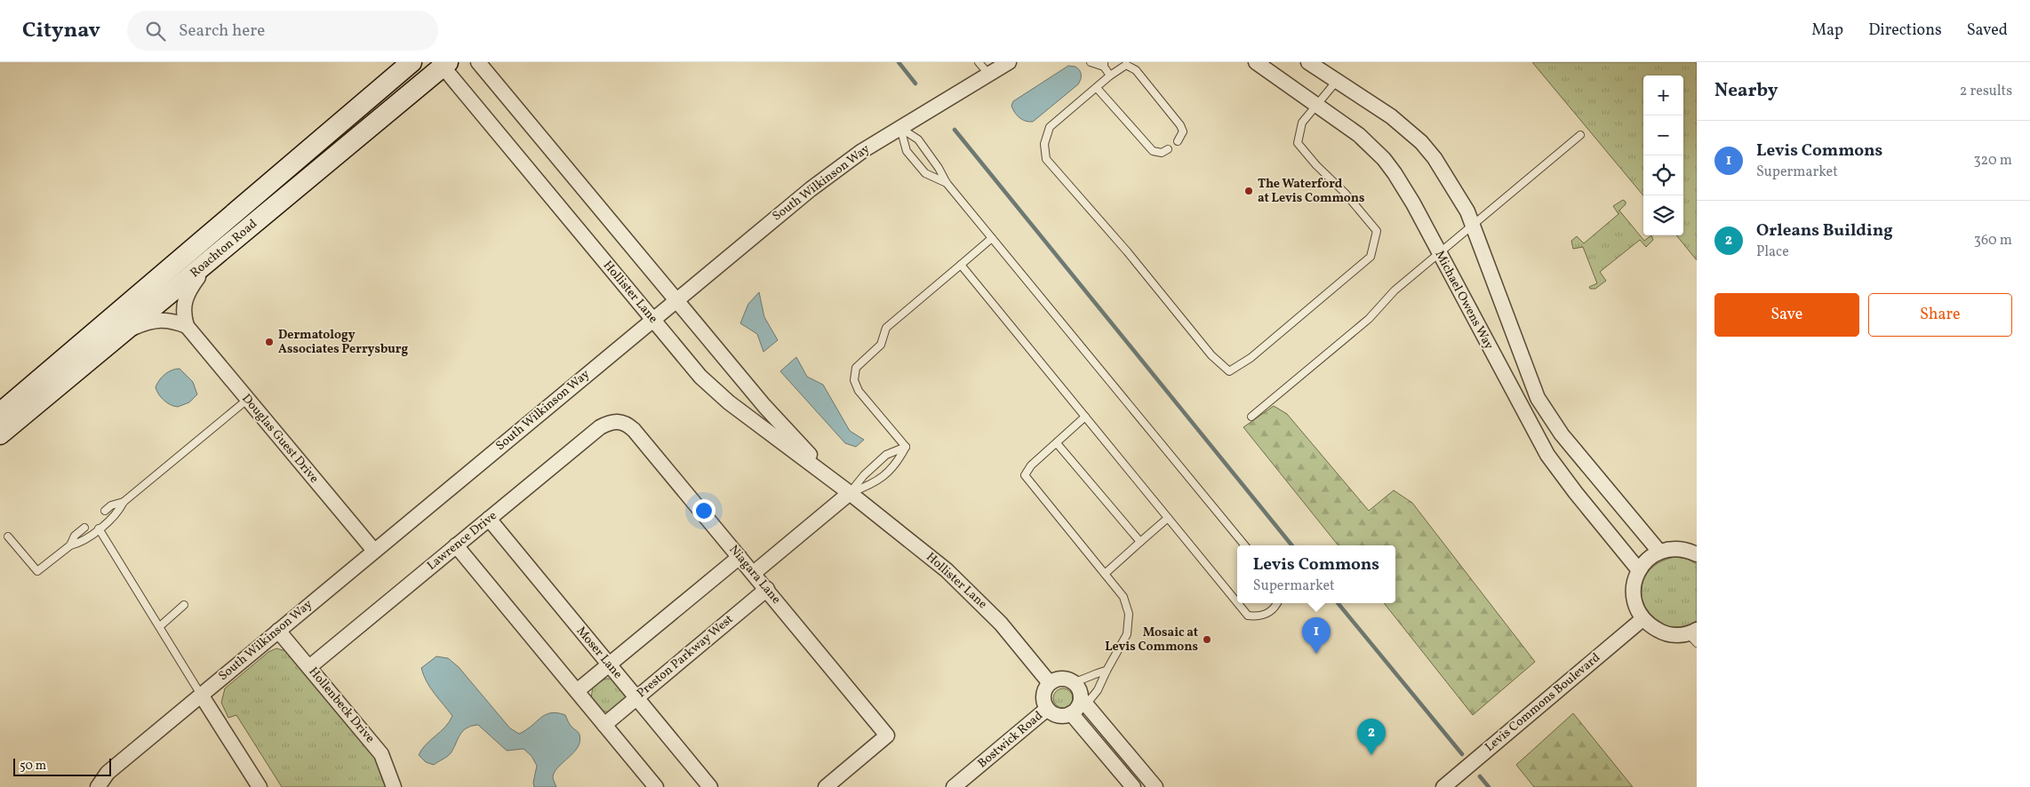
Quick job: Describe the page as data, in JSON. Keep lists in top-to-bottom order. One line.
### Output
{"streets":{"street":["South Wilkinson Way","Roachton Road","Hollister Lane","Michael Owens Way","Douglas Guest Drive","Lawrence Drive","Niagara Lane","Moser Lane","Preston Parkway West","Levis Commons Boulevard","Hollenbeck Drive","Bostwick Road"]},"crossings":[["South Wilkinson Way","Hollister Lane"],["South Wilkinson Way","Douglas Guest Drive"],["South Wilkinson Way","Hollenbeck Drive"],["Roachton Road","Hollister Lane"],["Hollister Lane","Bostwick Road"],["Lawrence Drive","Niagara Lane"],["Lawrence Drive","Moser Lane"],["Lawrence Drive","Hollenbeck Drive"],["Niagara Lane","Preston Parkway West"],["Moser Lane","Preston Parkway West"]],"places":["The Waterford at Levis Commons","Dermatology Associates Perrysburg","Mosaic at Levis Commons"],"scale_bar":"50 m","page":{"header":"Citynav","search":"Search here","nav":["Map","Directions","Saved"],"heading":["Nearby","2 results"],"map_buttons":["+","−"],"list":[{"mark":"1","name":"Levis Commons","note":"Supermarket","value":"320 m"},{"mark":"2","name":"Orleans Building","note":"Place","value":"360 m"}],"buttons":["Save","Share"],"popup":["Levis Commons","Supermarket"],"pins":["1","2"],"scale":"50 m"}}
